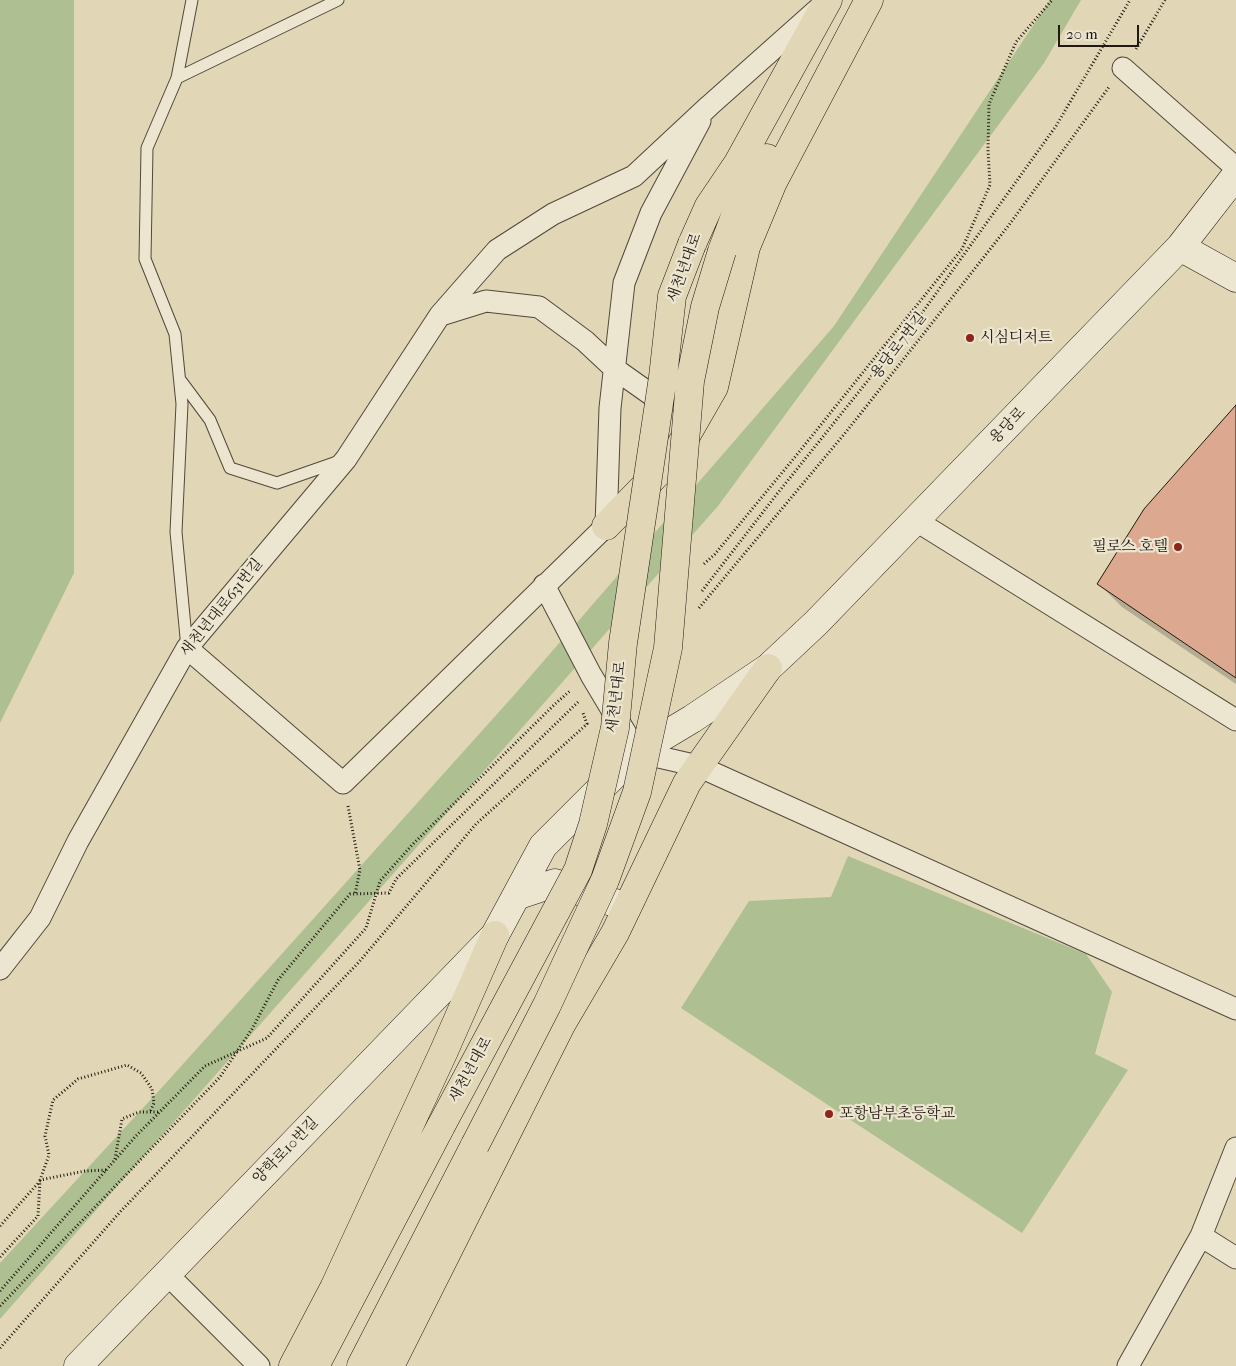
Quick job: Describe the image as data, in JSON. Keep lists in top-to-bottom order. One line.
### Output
{"streets":{"main road":["새천년대로","용당로","양학로10번길"],"street":["새천년대로631번길"],"path":["용당로7번길"]},"crossings":[["새천년대로","새천년대로631번길"],["용당로","양학로10번길"]],"places":["시심디저트","필로스 호텔","포항남부초등학교"],"scale_bar":"20 m"}
